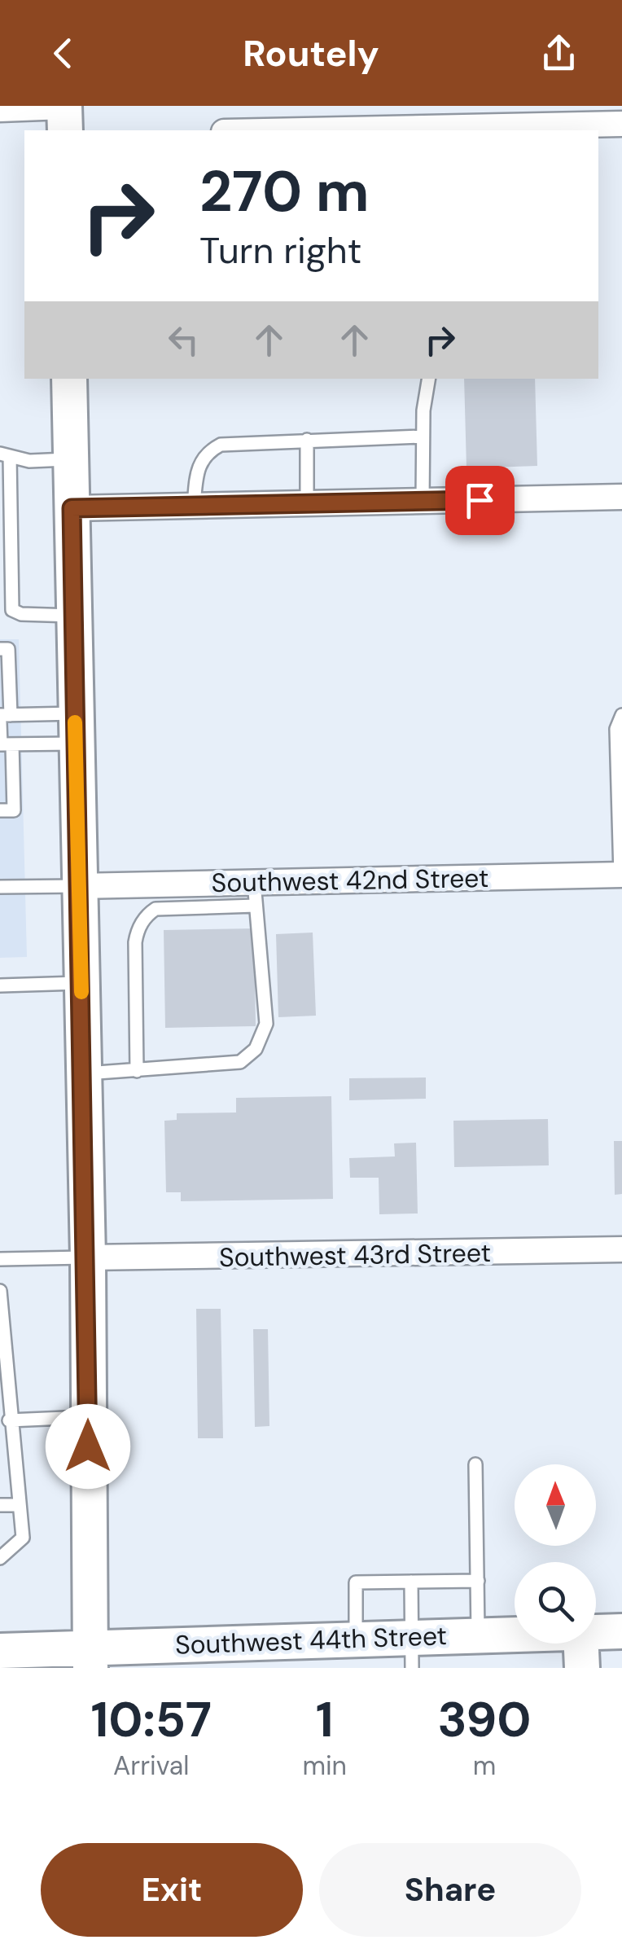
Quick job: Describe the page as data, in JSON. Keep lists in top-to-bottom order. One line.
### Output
{"streets":{"main road":["Southwest 44th Street"],"street":["Southwest 42nd Street","Southwest 43rd Street"]},"north":"top","page":{"header":"Routely","turn":["270 m","Turn right"],"eta":["10:57","Arrival","1","min","390","m"],"buttons":["Exit","Share"]}}
